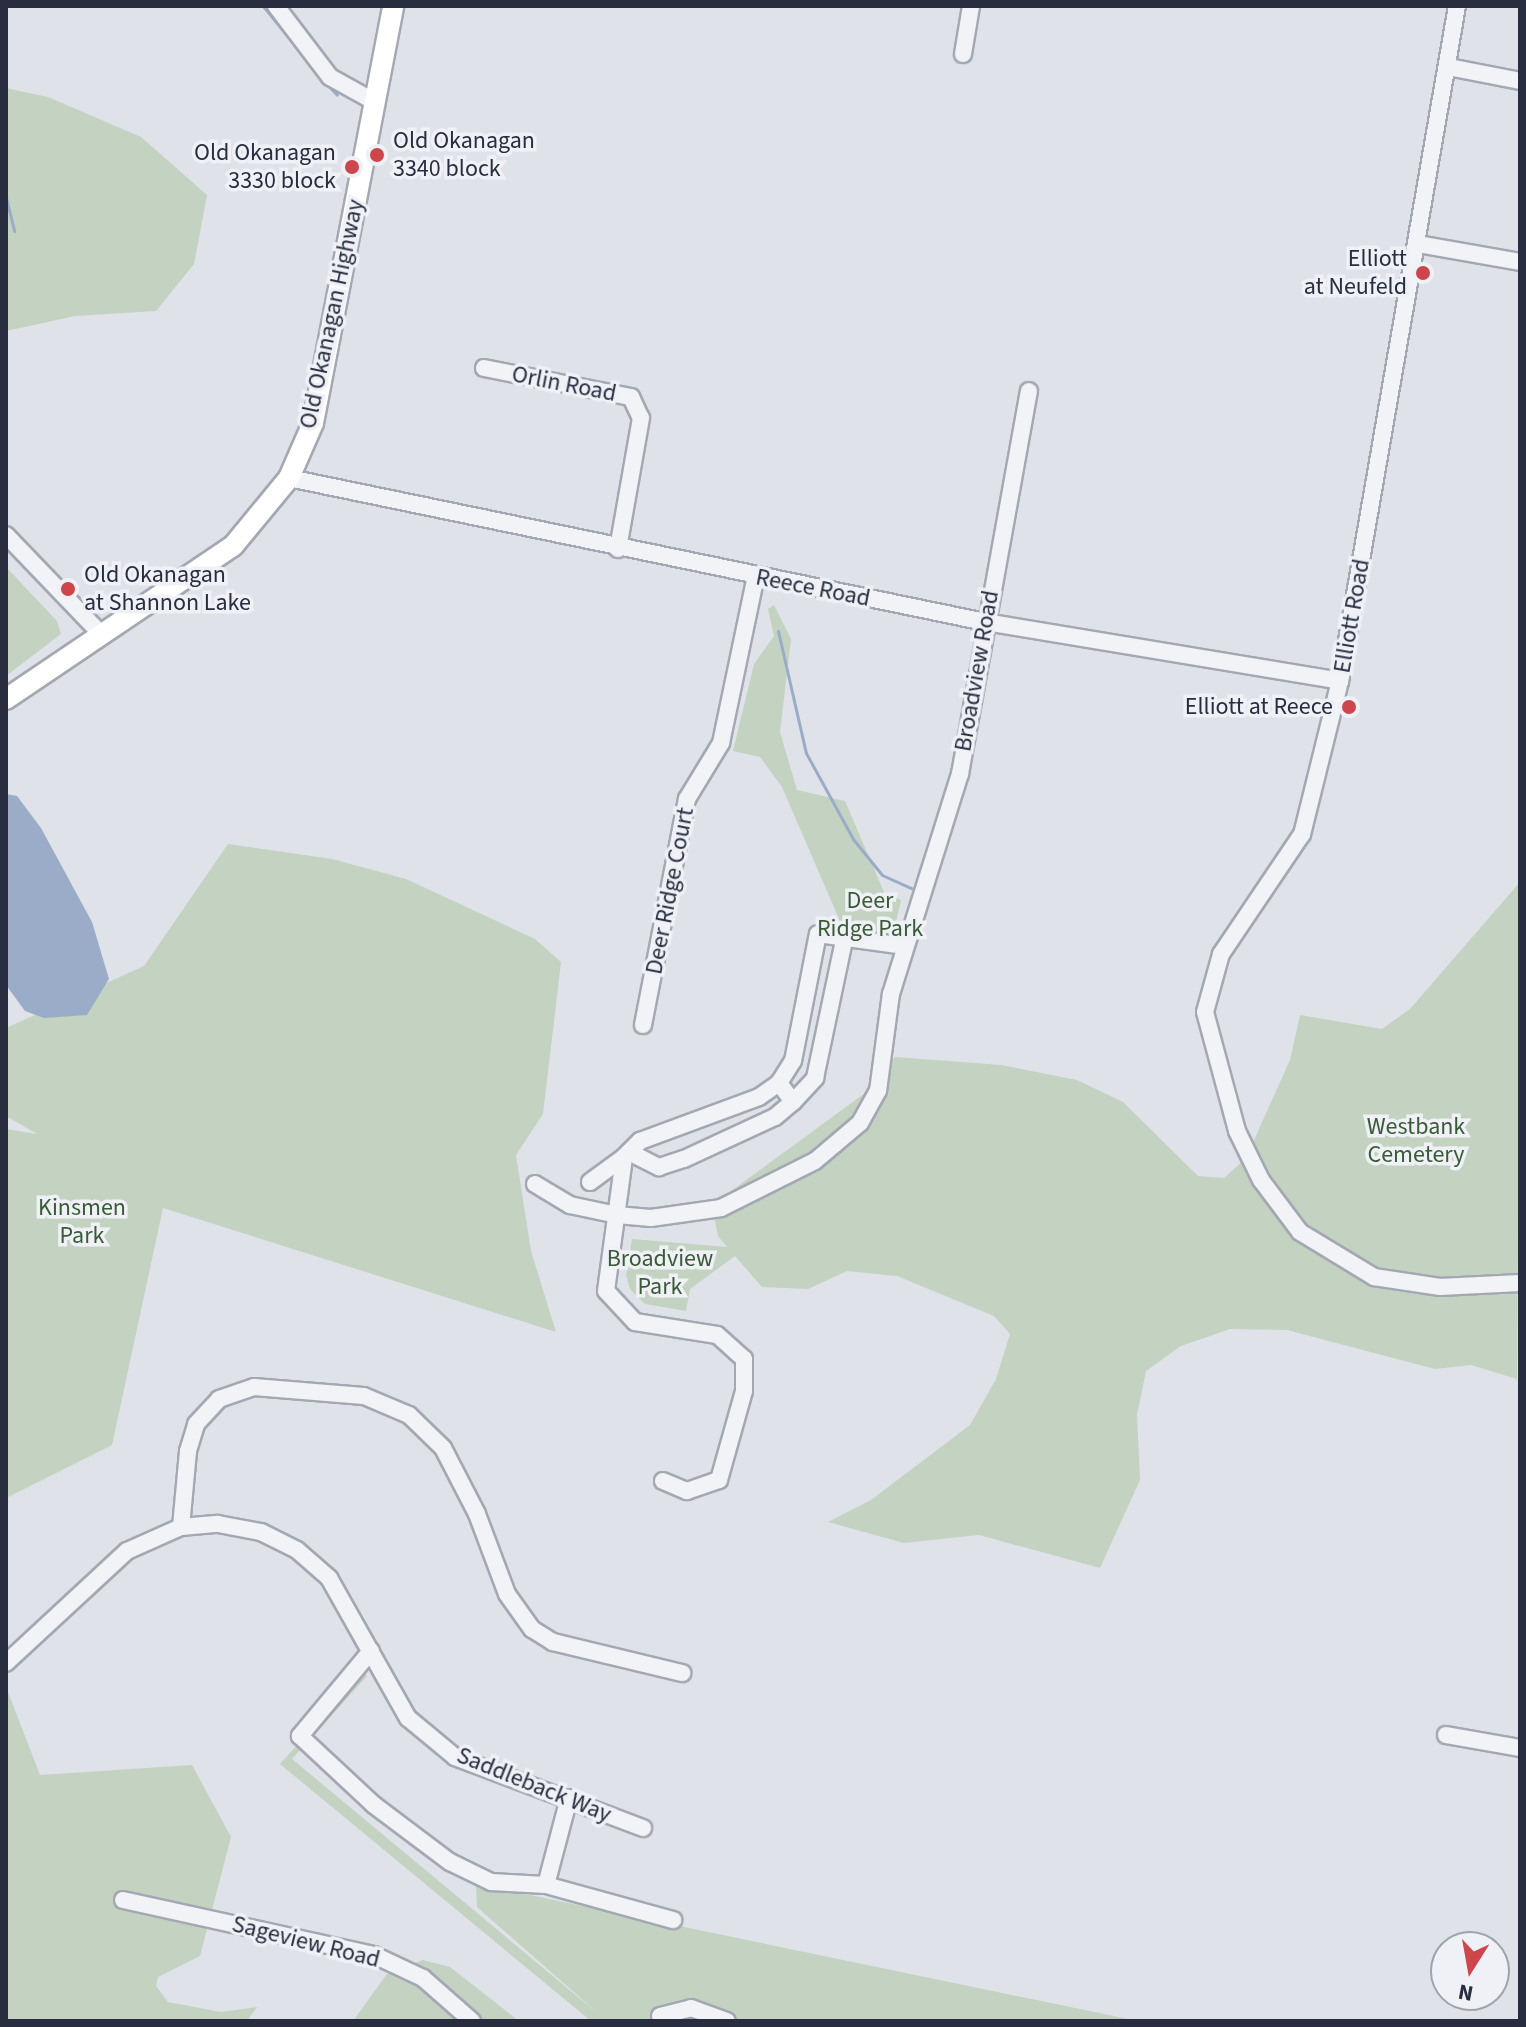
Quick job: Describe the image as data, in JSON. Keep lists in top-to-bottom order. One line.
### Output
{"streets":{"main road":["Old Okanagan Highway"],"street":["Orlin Road","Reece Road","Elliott Road","Broadview Road","Deer Ridge Court","Saddleback Way","Sageview Road"]},"crossings":[["Old Okanagan Highway","Reece Road"],["Orlin Road","Reece Road"],["Reece Road","Elliott Road"],["Reece Road","Broadview Road"],["Reece Road","Deer Ridge Court"]],"parks":["Deer Ridge Park","Westbank Cemetery","Kinsmen Park","Broadview Park"],"places":["Old Okanagan 3340 block","Old Okanagan 3330 block","Elliott at Neufeld","Old Okanagan at Shannon Lake","Elliott at Reece"],"north":"bottom"}
